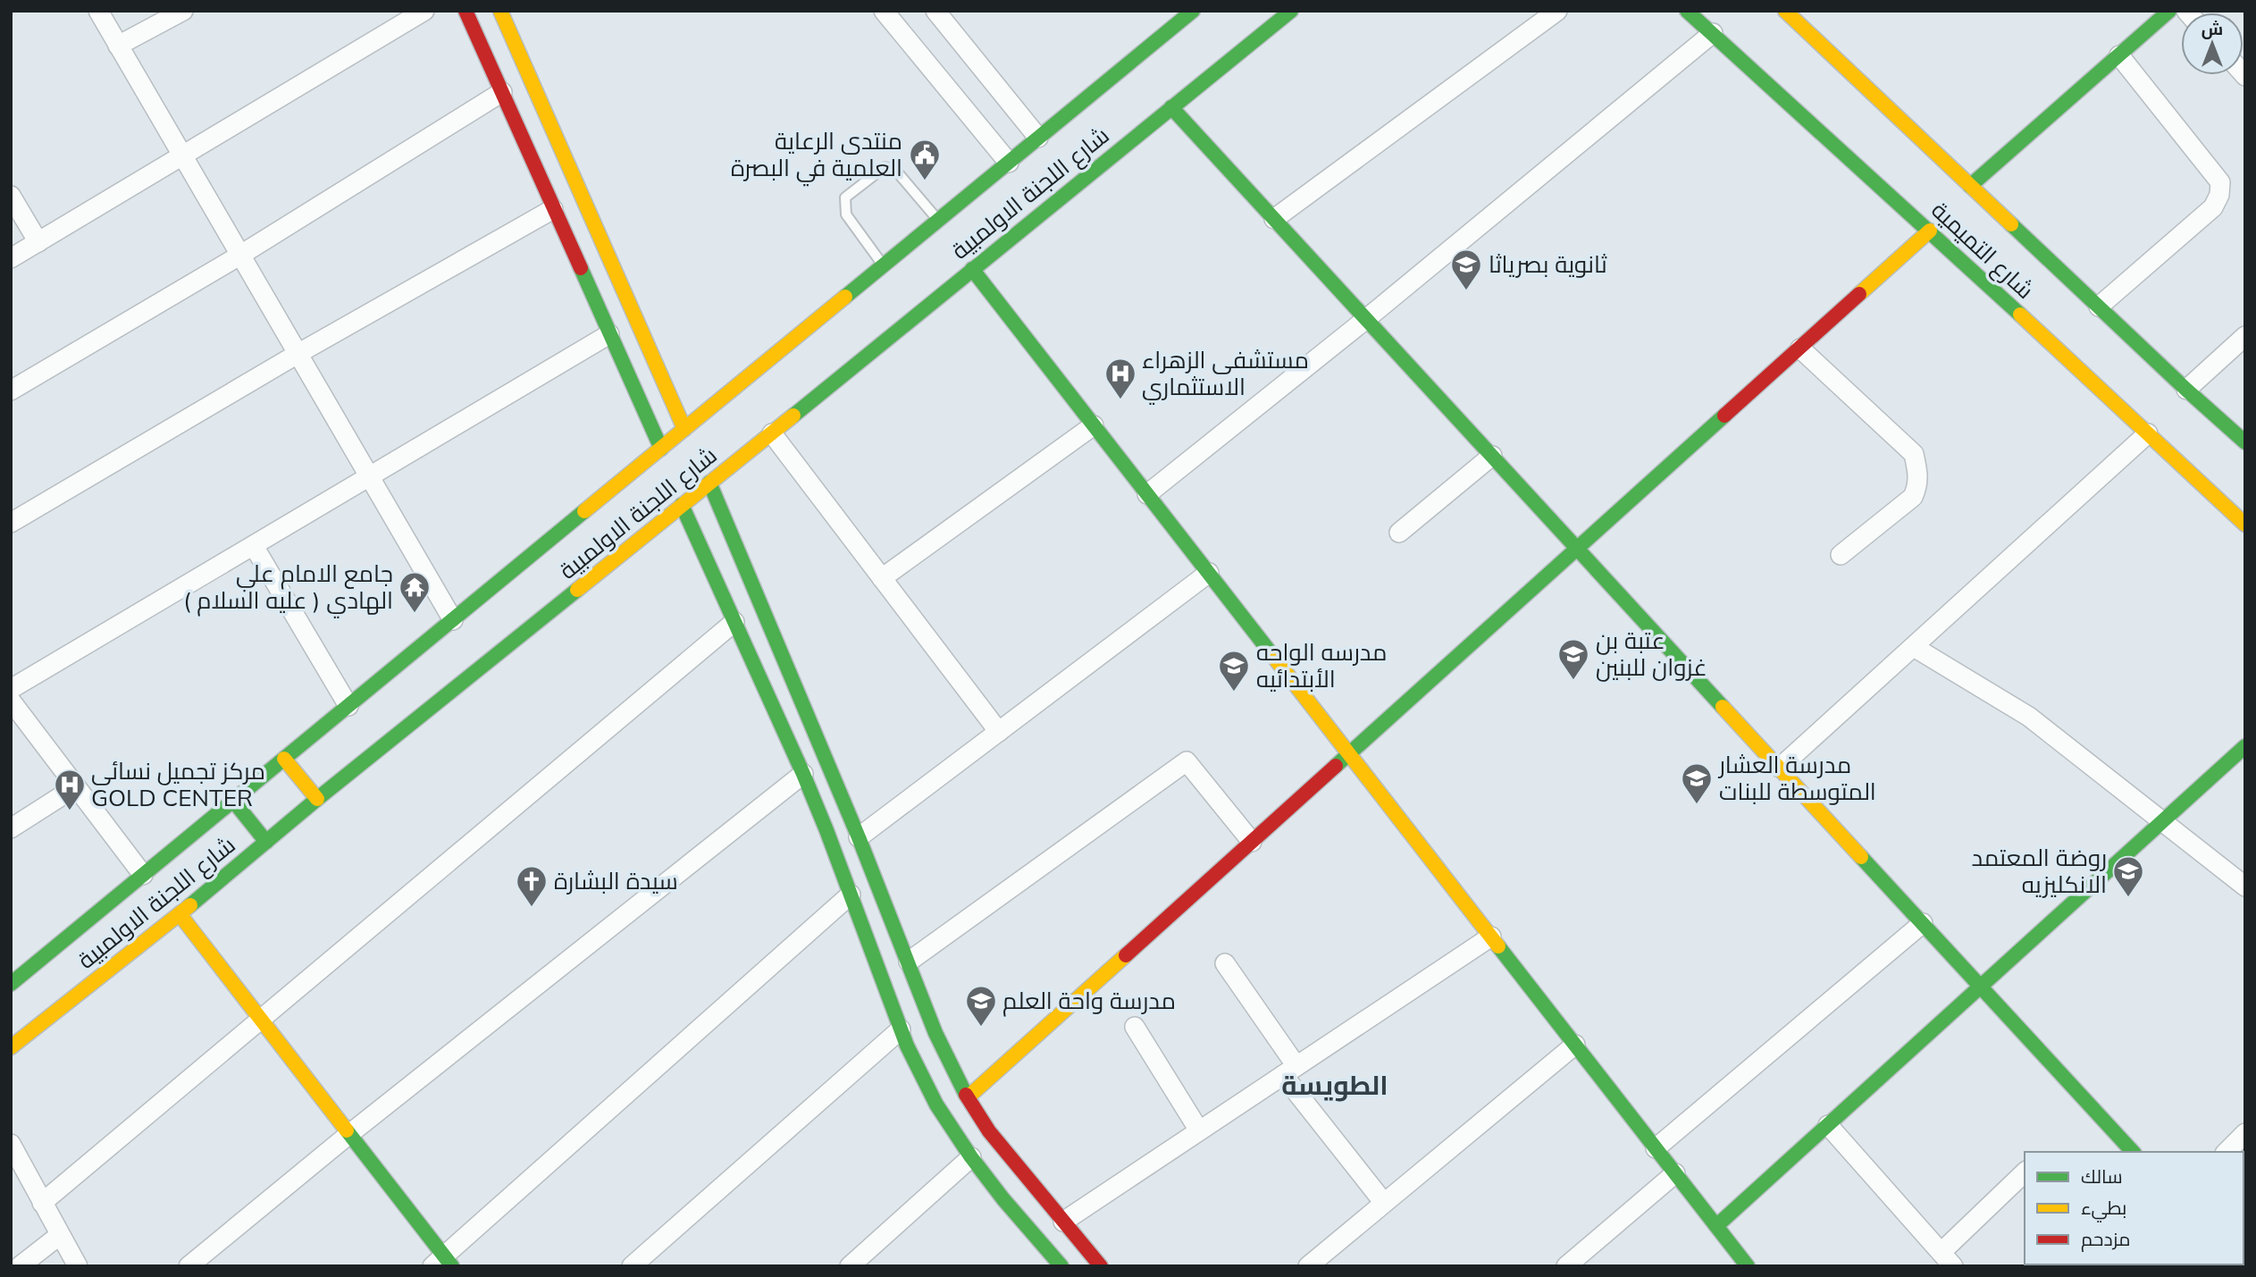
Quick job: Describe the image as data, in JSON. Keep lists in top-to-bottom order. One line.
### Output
{"streets":{"main road":["شارع اللجنة الاولمبية","شارع التميمية"]},"districts":["الطويسة"],"places":{"public building":["منتدى الرعاية العلمية في البصرة"],"school or university":["ثانوية بصرياثا","عتبة بن غزوان للبنين","مدرسه الواحه الأبتدائيه","مدرسة العشار المتوسطة للبنات","روضة المعتمد الانكليزيه","مدرسة واحة العلم"],"hospital":["مستشفى الزهراء الاستثماري","مركز تجميل نسائي GOLD CENTER"],"temple":["جامع الامام علي الهادي ( عليه السلام )"],"church":["سيدة البشارة"]},"legend":["سالك","بطيء","مزدحم"],"north":"top"}
